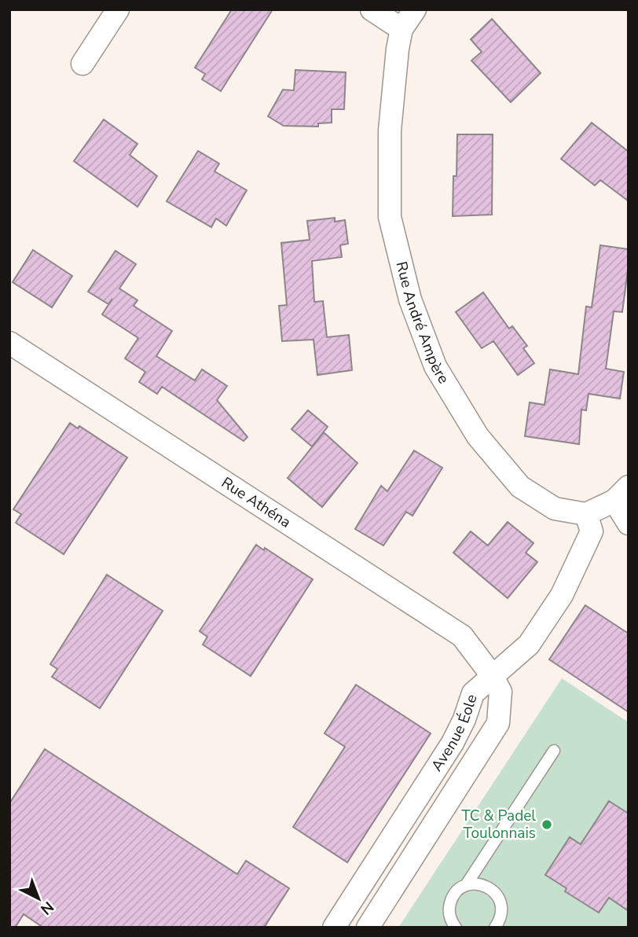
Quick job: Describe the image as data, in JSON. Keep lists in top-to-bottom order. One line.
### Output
{"streets":{"street":["Rue André Ampère","Rue Athéna","Avenue Éole"]},"crossings":[["Rue Athéna","Avenue Éole"]],"places":["TC & Padel Toulonnais"],"north":"bottom right"}
